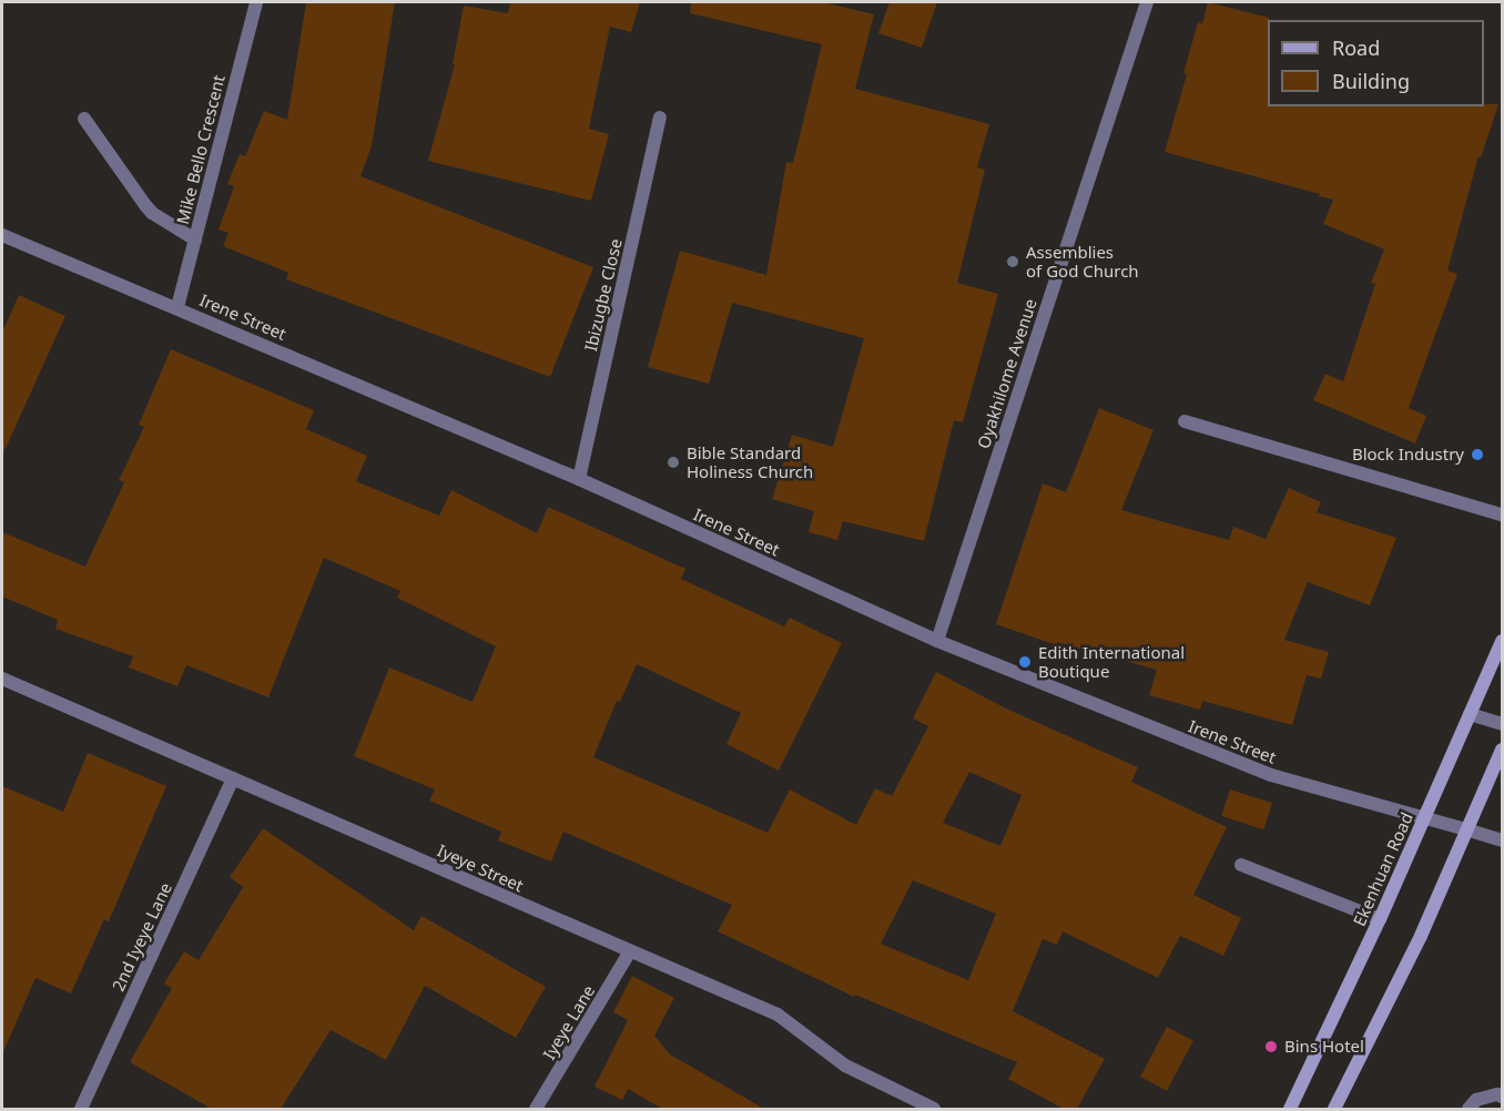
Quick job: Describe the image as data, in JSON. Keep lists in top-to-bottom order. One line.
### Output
{"streets":{"main road":["Ekenhuan Road"],"street":["Mike Bello Crescent","Ibizugbe Close","Irene Street","Oyakhilome Avenue","Iyeye Street","2nd Iyeye Lane","Iyeye Lane"]},"crossings":[["Mike Bello Crescent","Irene Street"],["Ibizugbe Close","Irene Street"],["Irene Street","Oyakhilome Avenue"],["Irene Street","Ekenhuan Road"],["Iyeye Street","2nd Iyeye Lane"],["Iyeye Street","Iyeye Lane"]],"places":["Assemblies of God Church","Block Industry","Bible Standard Holiness Church","Edith International Boutique","Bins Hotel"],"legend":["Road","Building"]}
